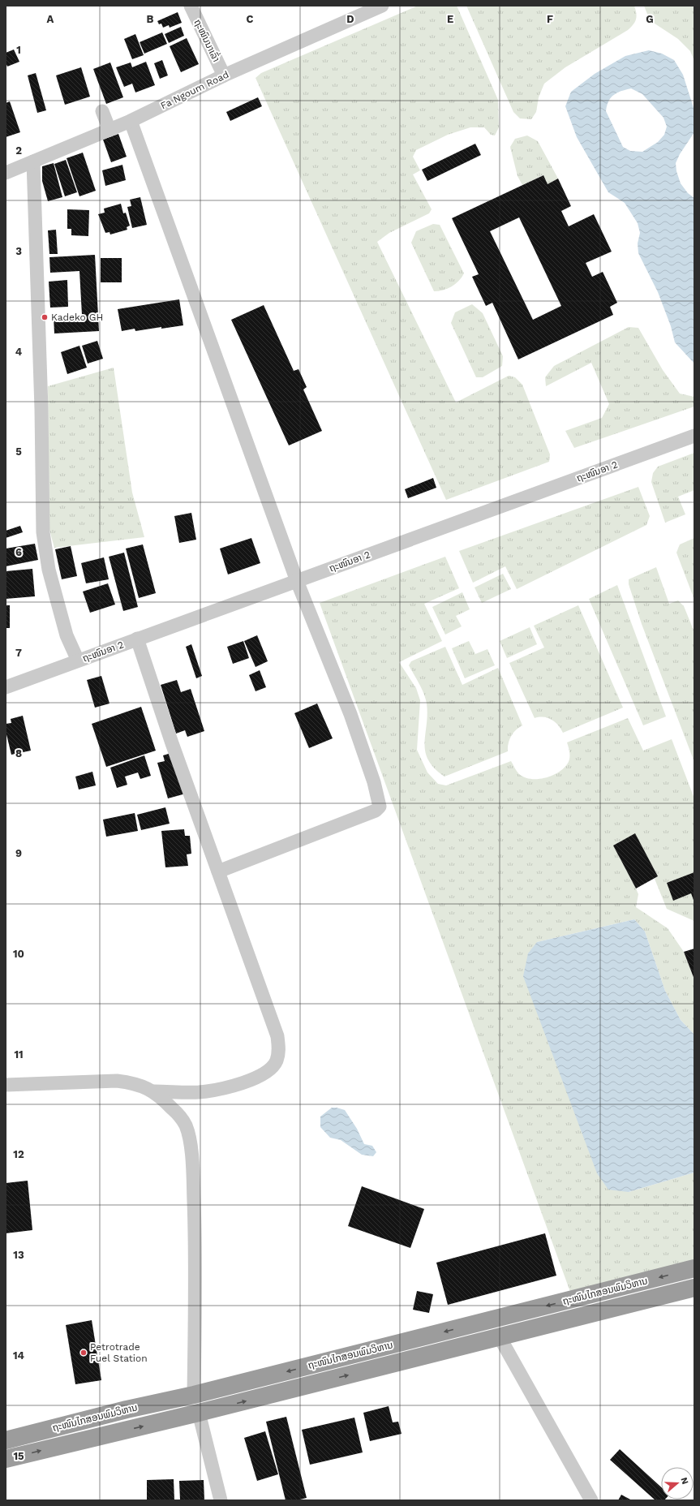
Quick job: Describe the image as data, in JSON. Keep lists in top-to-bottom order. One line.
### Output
{"streets":{"highway":["ຖະໜົນໄກສອນພົມວິຫານ"],"street":["ຖະໜົນນາເລົ່າ","Fa Ngoum Road","ຖະໜົນອາ 2"]},"crossings":[["ຖະໜົນນາເລົ່າ","Fa Ngoum Road"]],"places":["Kadeko GH","Petrotrade Fuel Station"],"north":"right","grid":{"columns":["A","B","C","D","E","F","G"],"rows":["1","2","3","4","5","6","7","8","9","10","11","12","13","14","15"]}}
